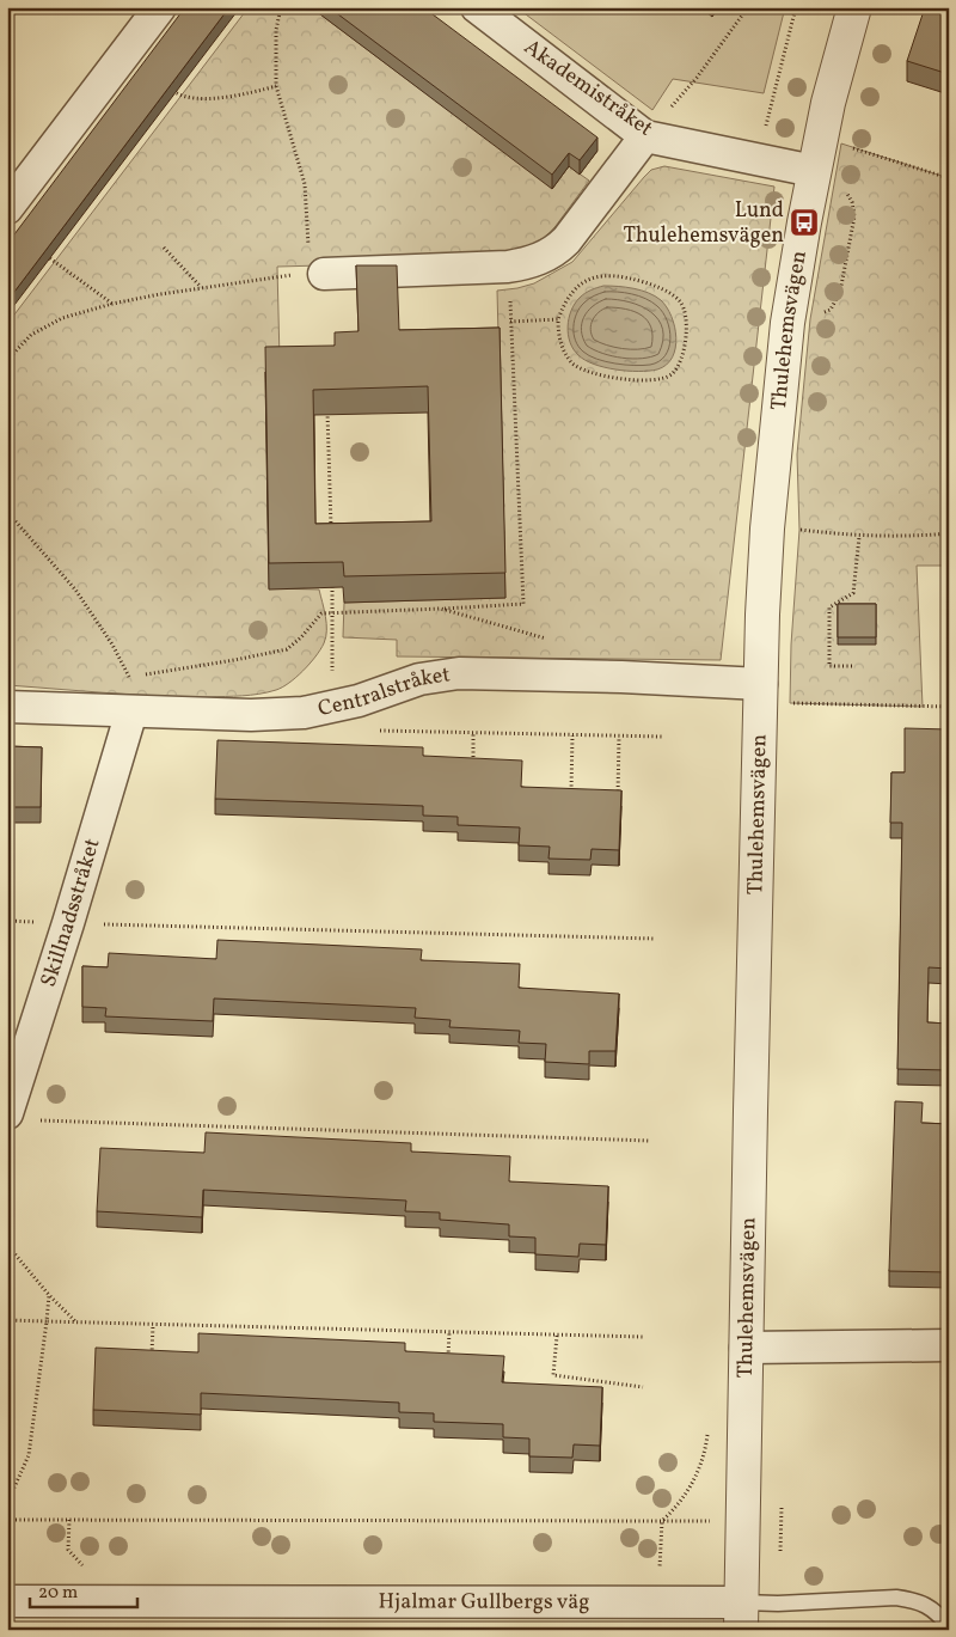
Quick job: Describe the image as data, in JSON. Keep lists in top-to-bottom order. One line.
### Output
{"streets":{"street":["Akademistråket","Thulehemsvägen","Centralstråket","Skillnadsstråket","Hjalmar Gullbergs väg"]},"crossings":[["Akademistråket","Thulehemsvägen"],["Thulehemsvägen","Centralstråket"],["Thulehemsvägen","Hjalmar Gullbergs väg"],["Centralstråket","Skillnadsstråket"]],"places":{"bus stop":["Lund Thulehemsvägen"]},"scale_bar":"20 m"}
